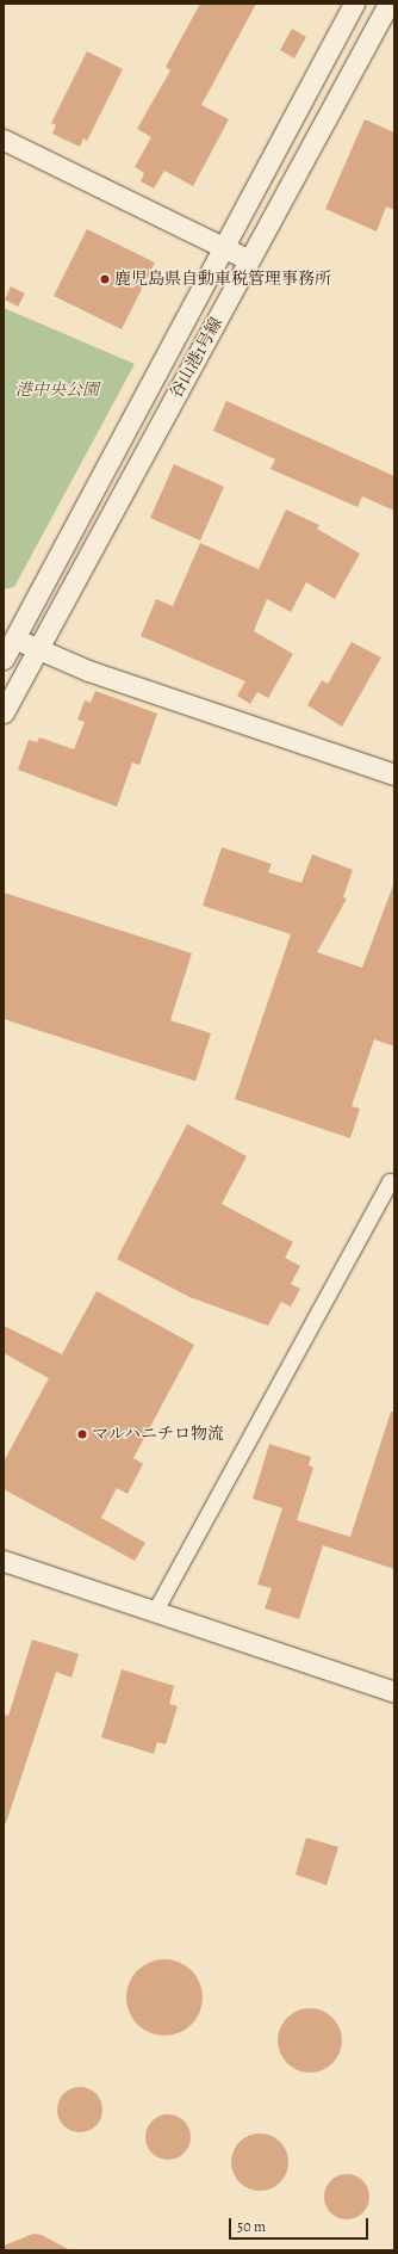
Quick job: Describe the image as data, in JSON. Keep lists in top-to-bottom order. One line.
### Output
{"streets":{"street":["谷山港1号線"]},"parks":["港中央公園"],"places":["鹿児島県自動車税管理事務所","マルハニチロ物流"],"scale_bar":"50 m"}
